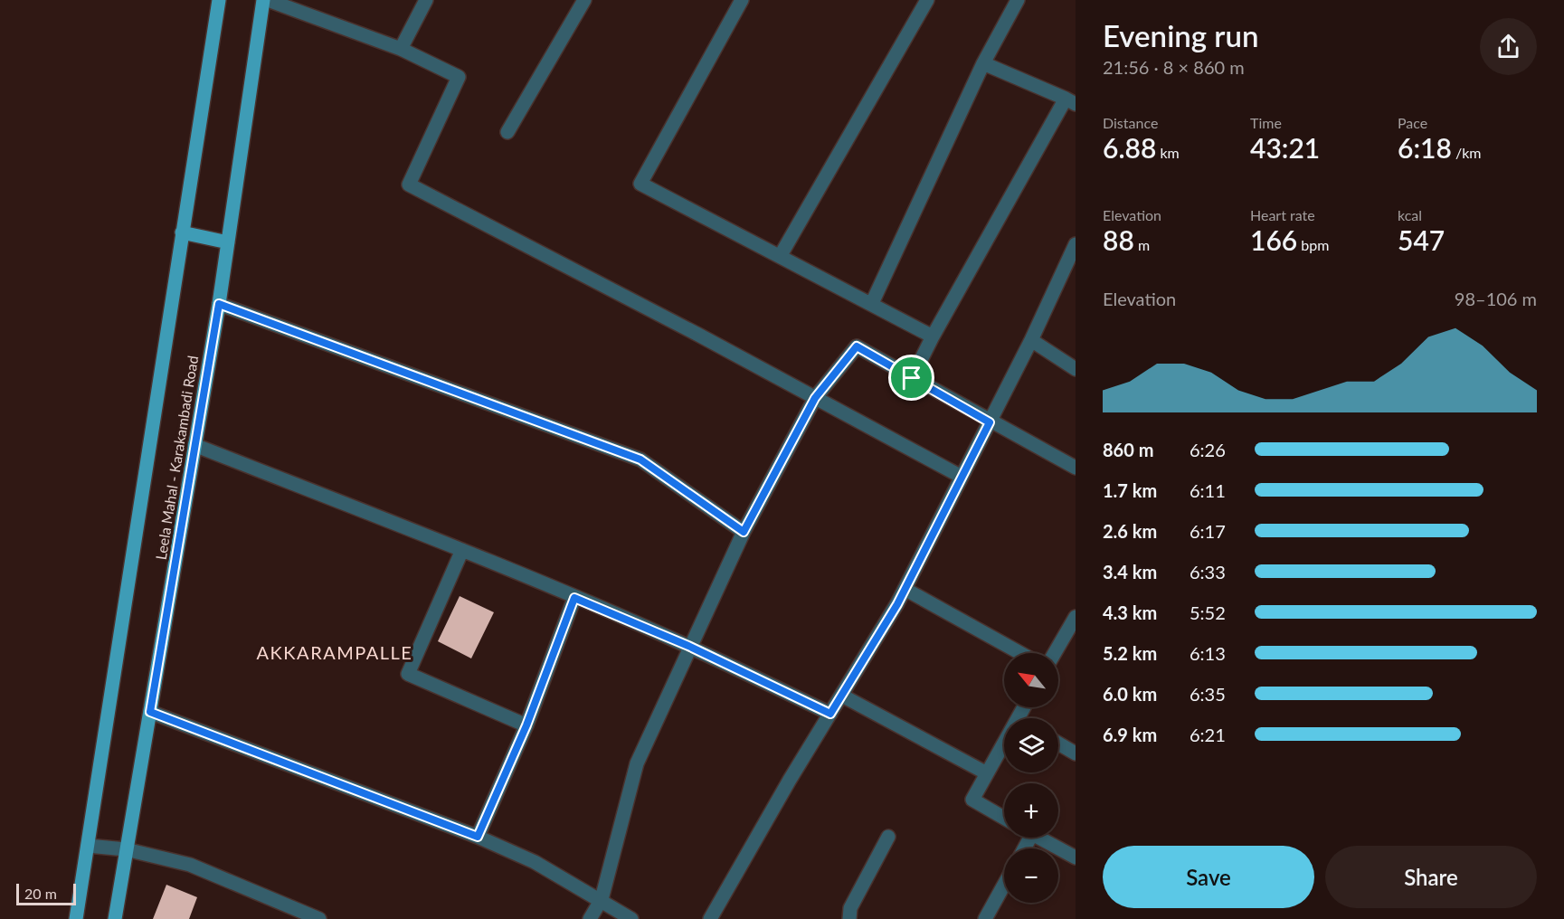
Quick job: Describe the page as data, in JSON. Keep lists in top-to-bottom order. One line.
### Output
{"streets":{"main road":["Leela Mahal - Karakambadi Road"]},"districts":["AKKARAMPALLE"],"scale_bar":"20 m","north":"top left","page":{"heading":["Evening run","21:56 · 8 × 860 m"],"stats":[["Distance","6.88 km"],["Time","43:21"],["Pace","6:18 /km"],["Elevation","88 m"],["Heart rate","166 bpm"],["kcal","547"]],"chart":["Elevation","98–106 m"],"list":[{"name":"860 m","note":"6:26"},{"name":"1.7 km","note":"6:11"},{"name":"2.6 km","note":"6:17"},{"name":"3.4 km","note":"6:33"},{"name":"4.3 km","note":"5:52"},{"name":"5.2 km","note":"6:13"},{"name":"6.0 km","note":"6:35"},{"name":"6.9 km","note":"6:21"}],"map_buttons":["+","−"],"buttons":["Save","Share"],"scale":"20 m"}}
